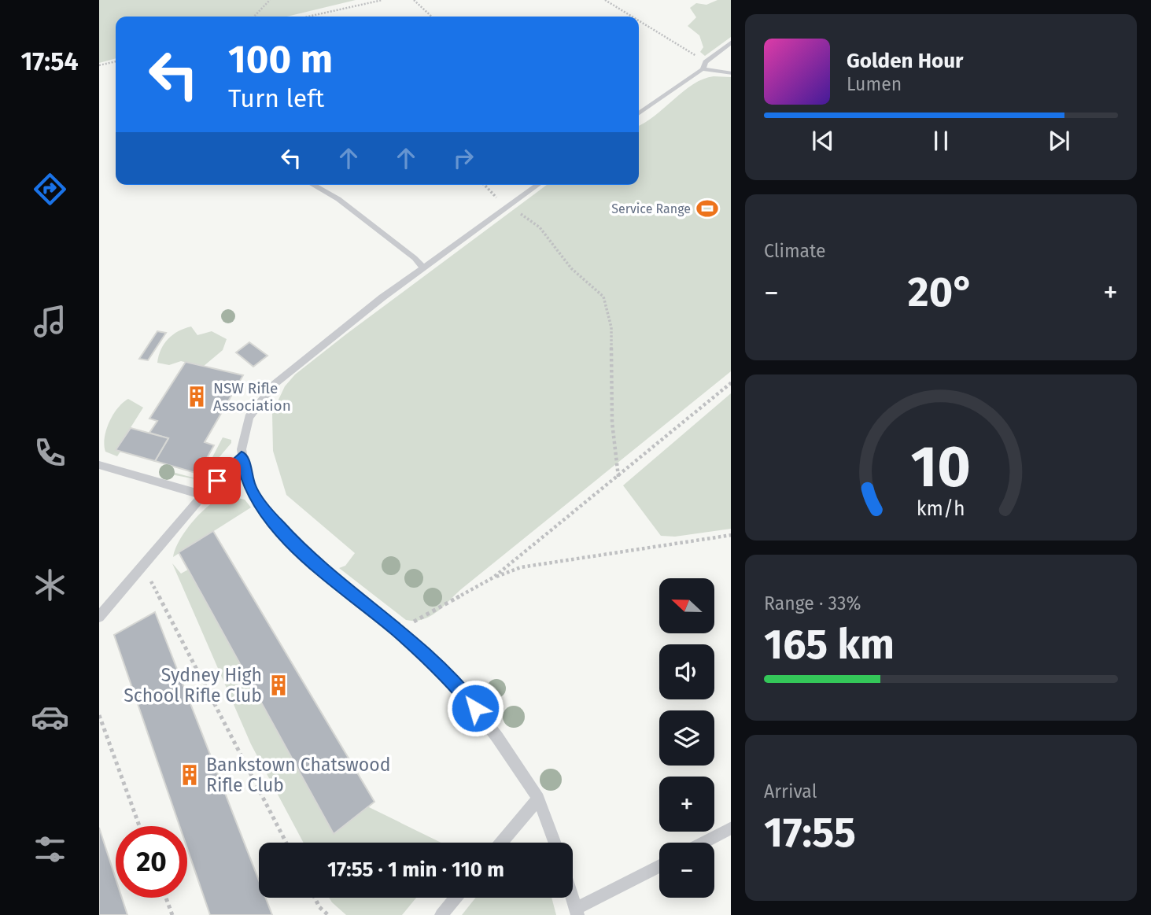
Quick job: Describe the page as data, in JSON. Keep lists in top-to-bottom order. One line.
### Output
{"places":{"sports":["Service Range"],"building":["NSW Rifle Association","Sydney High School Rifle Club","Bankstown Chatswood Rifle Club"]},"north":"left","page":{"tabs":"17:54","turn":["100 m","Turn left"],"song":["Golden Hour","Lumen"],"tile":["Climate",["Range · 33%","165 km"],["Arrival","17:55"]],"heat":["−","20°","+"],"map_buttons":["+","−"],"limit":"20","trip":"17:55 · 1 min · 110 m","gauge":["10","km/h"]}}
